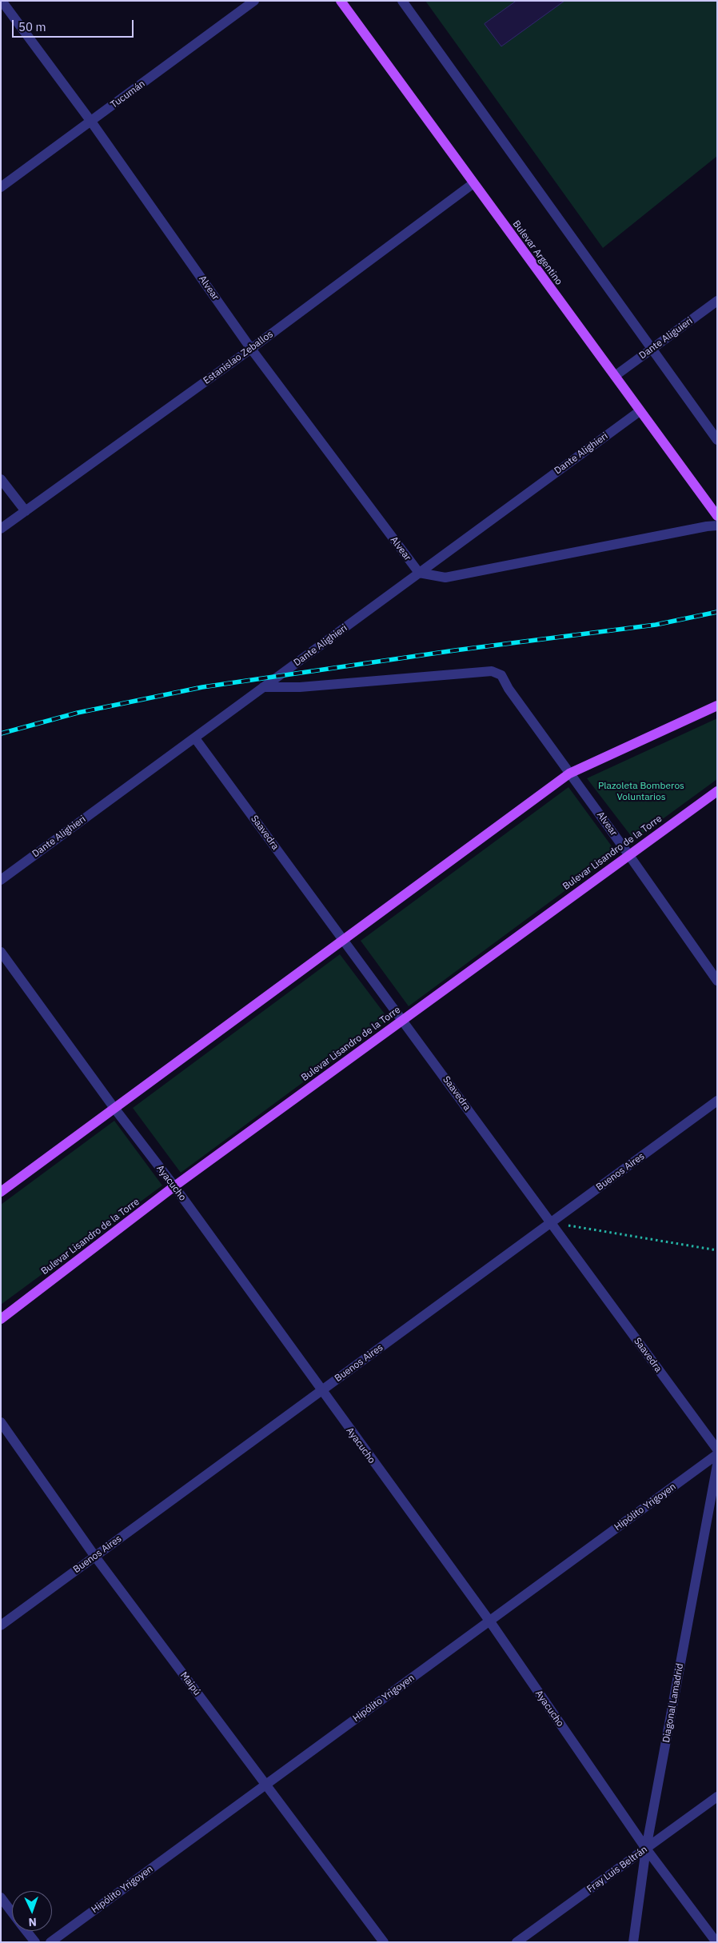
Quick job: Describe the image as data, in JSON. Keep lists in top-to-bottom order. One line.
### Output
{"streets":{"main road":["Bulevar Argentino","Bulevar Lisandro de la Torre"],"street":["Tucumán","Alvear","Dante Aliguieri","Estanislao Zeballos","Dante Alighieri","Saavedra","Buenos Aires","Ayacucho","Hipólito Yrigoyen","Maipú","Diagonal Lamadrid","Fray Luis Beltrán"]},"crossings":[["Tucumán","Alvear"],["Bulevar Argentino","Dante Aliguieri"],["Bulevar Argentino","Estanislao Zeballos"],["Bulevar Argentino","Dante Alighieri"],["Alvear","Estanislao Zeballos"],["Alvear","Dante Alighieri"],["Alvear","Bulevar Lisandro de la Torre"],["Dante Alighieri","Saavedra"],["Saavedra","Bulevar Lisandro de la Torre"],["Saavedra","Buenos Aires"],["Bulevar Lisandro de la Torre","Ayacucho"],["Buenos Aires","Ayacucho"],["Buenos Aires","Maipú"],["Ayacucho","Hipólito Yrigoyen"],["Ayacucho","Diagonal Lamadrid"],["Ayacucho","Fray Luis Beltrán"],["Hipólito Yrigoyen","Maipú"],["Diagonal Lamadrid","Fray Luis Beltrán"]],"parks":["Plazoleta Bomberos Voluntarios"],"scale_bar":"50 m","north":"bottom"}
